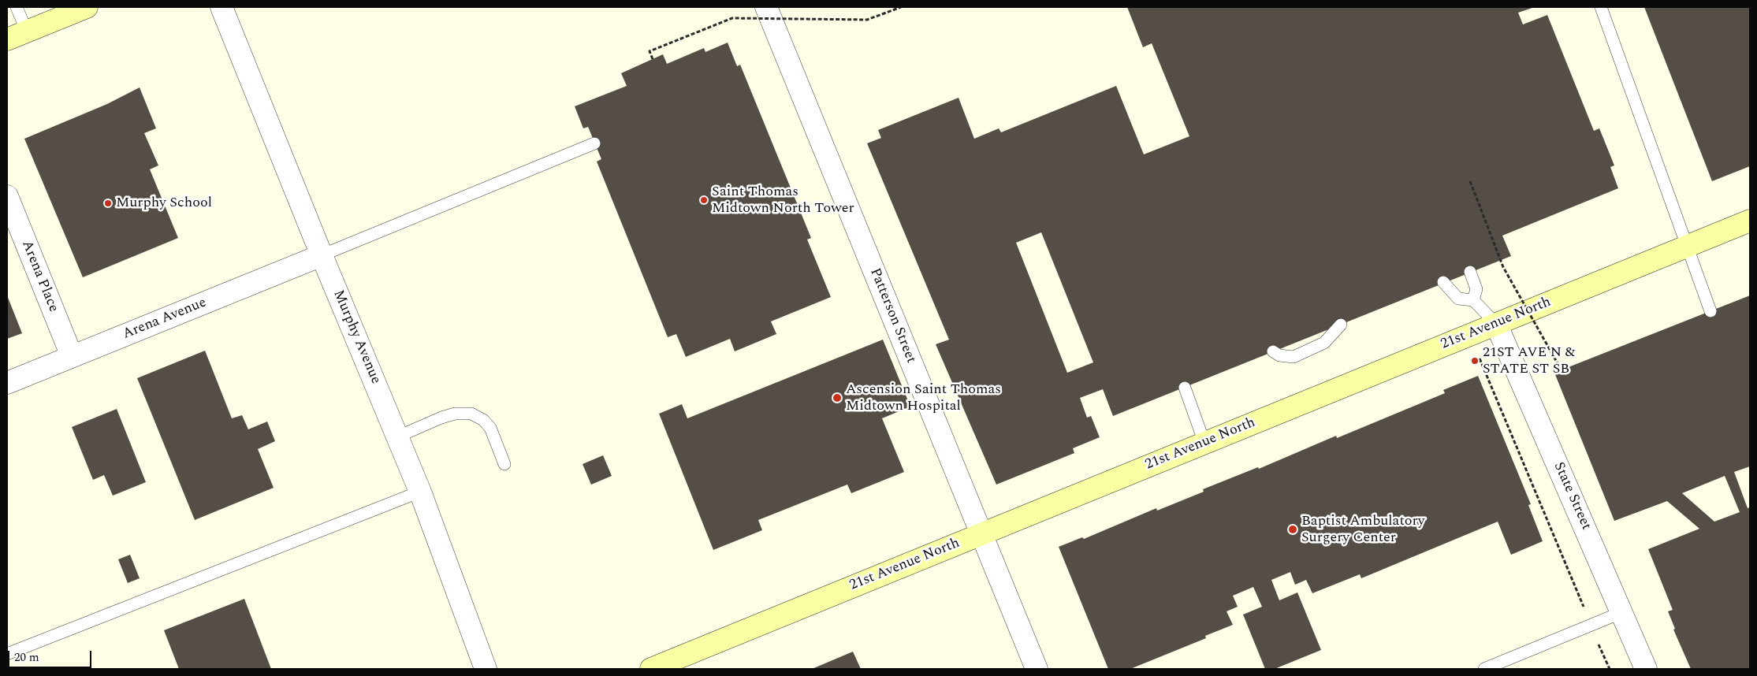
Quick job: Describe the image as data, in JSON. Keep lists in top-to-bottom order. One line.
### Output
{"streets":{"main road":["21st Avenue North"],"street":["Arena Place","Patterson Street","Arena Avenue","Murphy Avenue","State Street"]},"crossings":[["Arena Place","Arena Avenue"],["Patterson Street","21st Avenue North"],["Arena Avenue","Murphy Avenue"],["21st Avenue North","State Street"]],"places":["Saint Thomas Midtown North Tower","Murphy School","21ST AVE N & STATE ST SB","Ascension Saint Thomas Midtown Hospital","Baptist Ambulatory Surgery Center"],"scale_bar":"20 m"}
